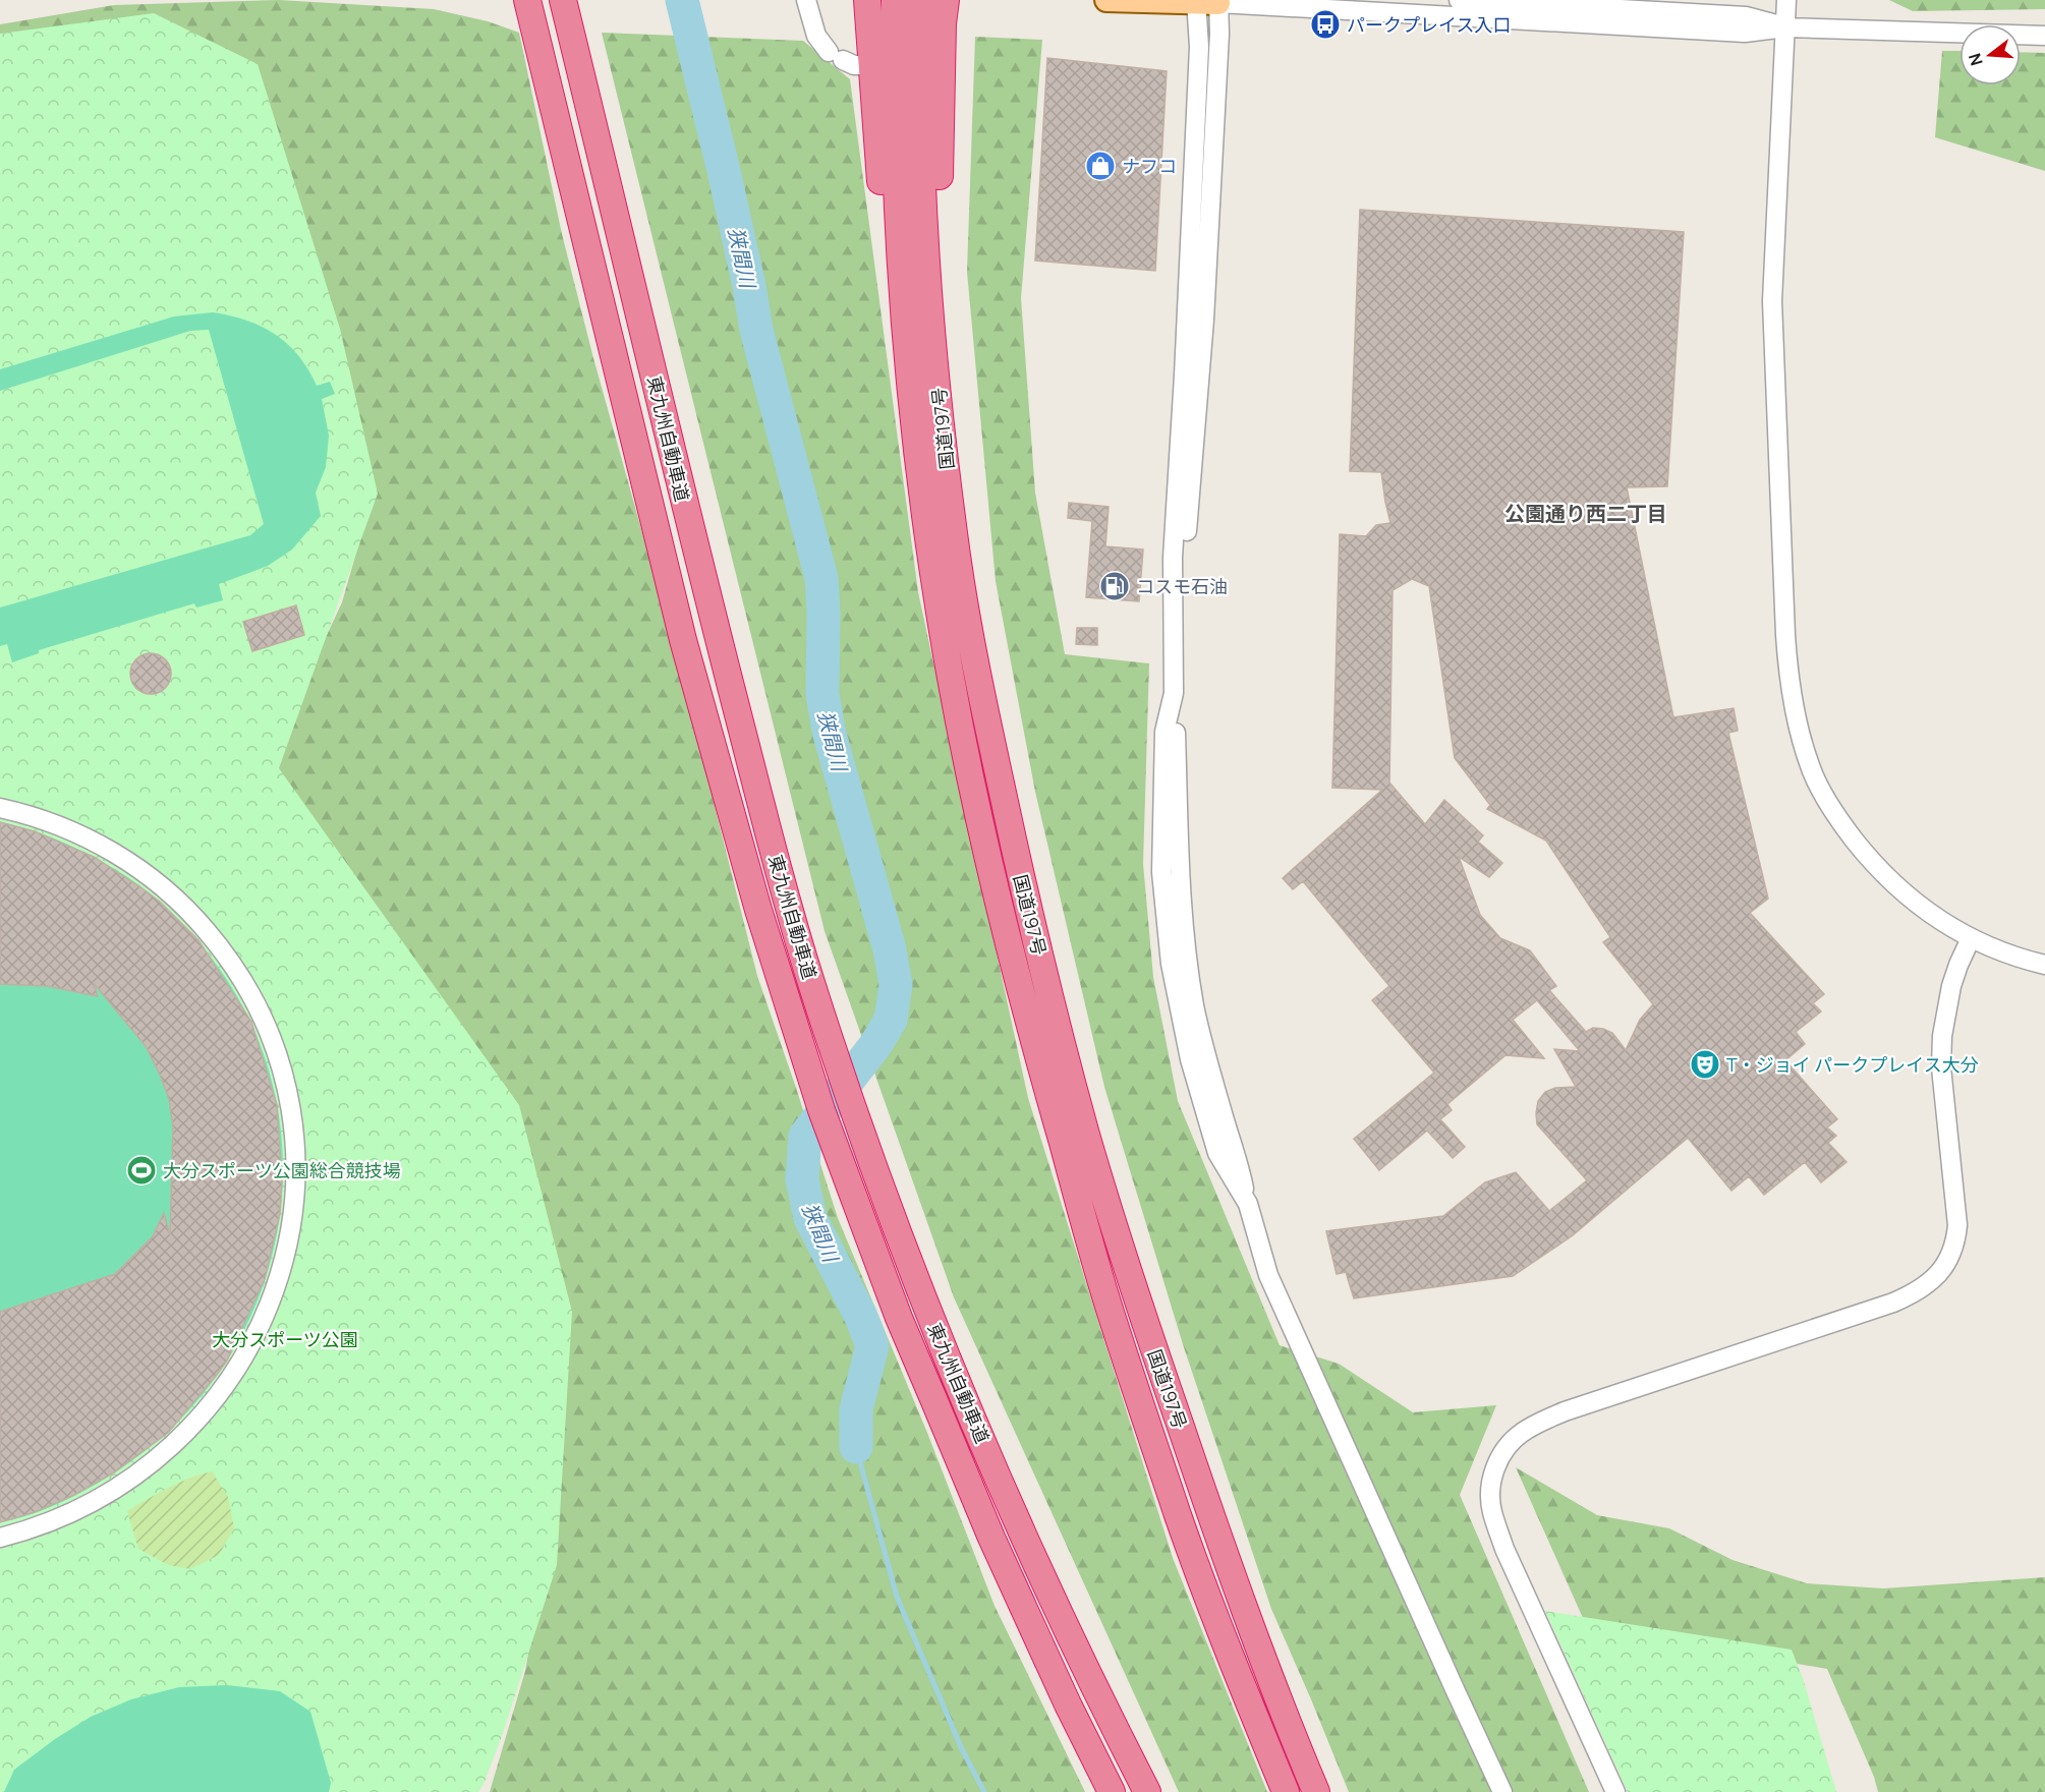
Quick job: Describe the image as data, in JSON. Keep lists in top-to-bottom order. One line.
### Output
{"streets":{"highway":["国道197号","東九州自動車道"]},"districts":["公園通り西二丁目"],"water":["狭間川"],"parks":["大分スポーツ公園"],"places":{"bus stop":["パークプレイス入口"],"shop":["ナフコ"],"fuel station":["コスモ石油"],"theatre":["T・ジョイ パークプレイス大分"],"sports":["大分スポーツ公園総合競技場"]},"north":"left"}
